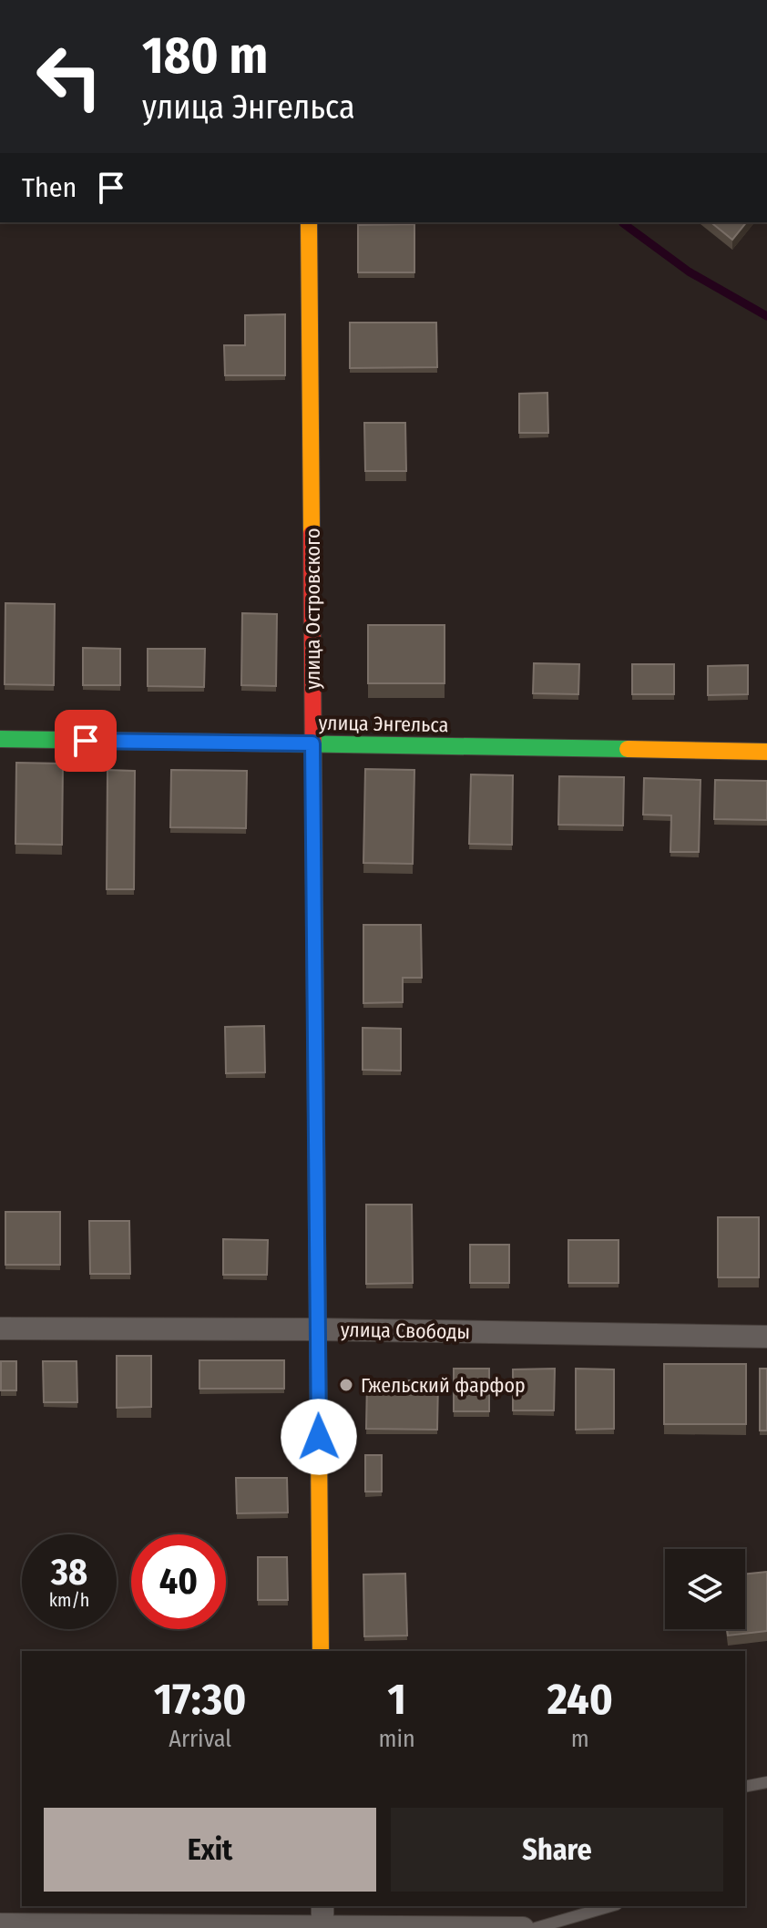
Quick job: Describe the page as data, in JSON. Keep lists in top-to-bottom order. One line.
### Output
{"streets":{"street":["улица Островского","улица Энгельса","улица Свободы"]},"crossings":[["улица Островского","улица Энгельса"],["улица Островского","улица Свободы"]],"places":["Гжельский фарфор"],"page":{"turn":["180 m","улица Энгельса"],"then":"Then","speed":"38 km/h","limit":"40","eta":["17:30","Arrival","1","min","240","m"],"buttons":["Exit","Share"]}}
